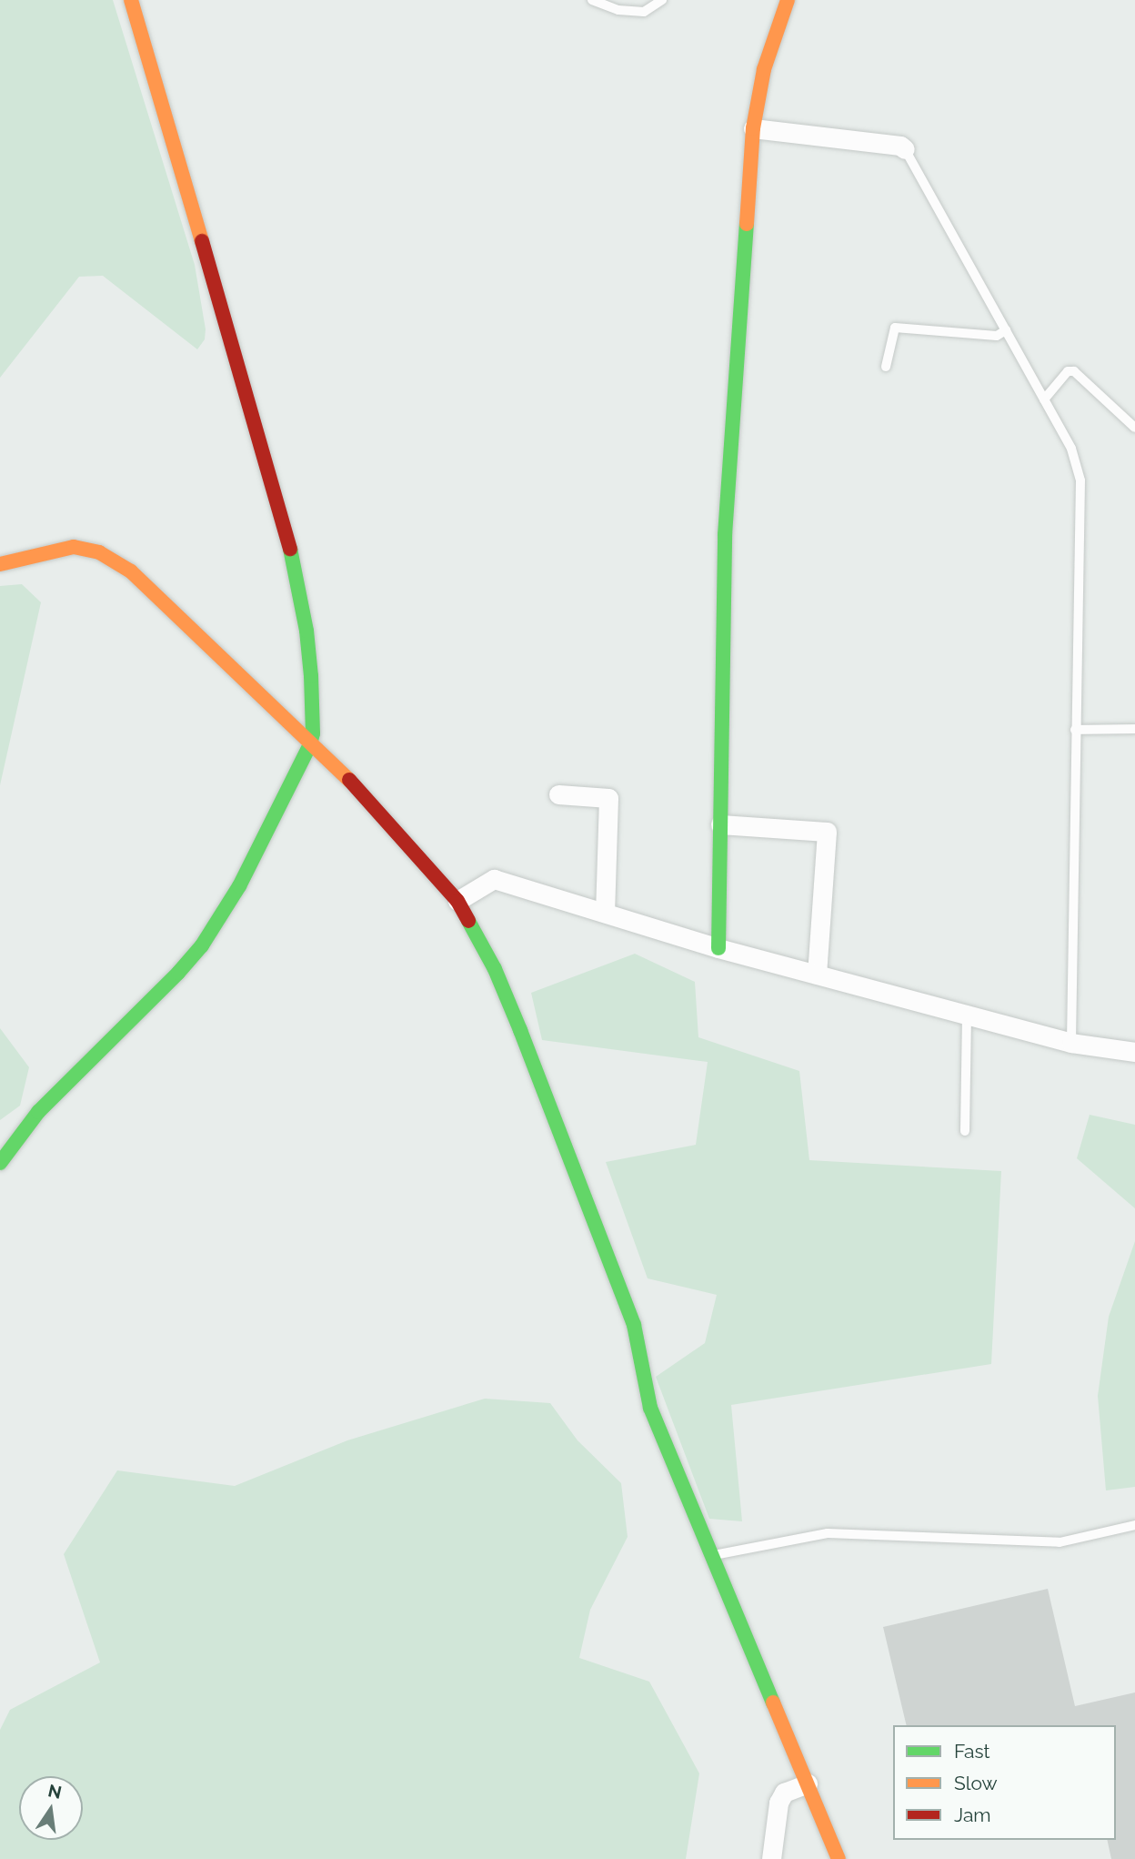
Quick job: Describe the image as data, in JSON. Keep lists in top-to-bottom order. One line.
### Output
{"legend":["Fast","Slow","Jam"],"north":"top"}
